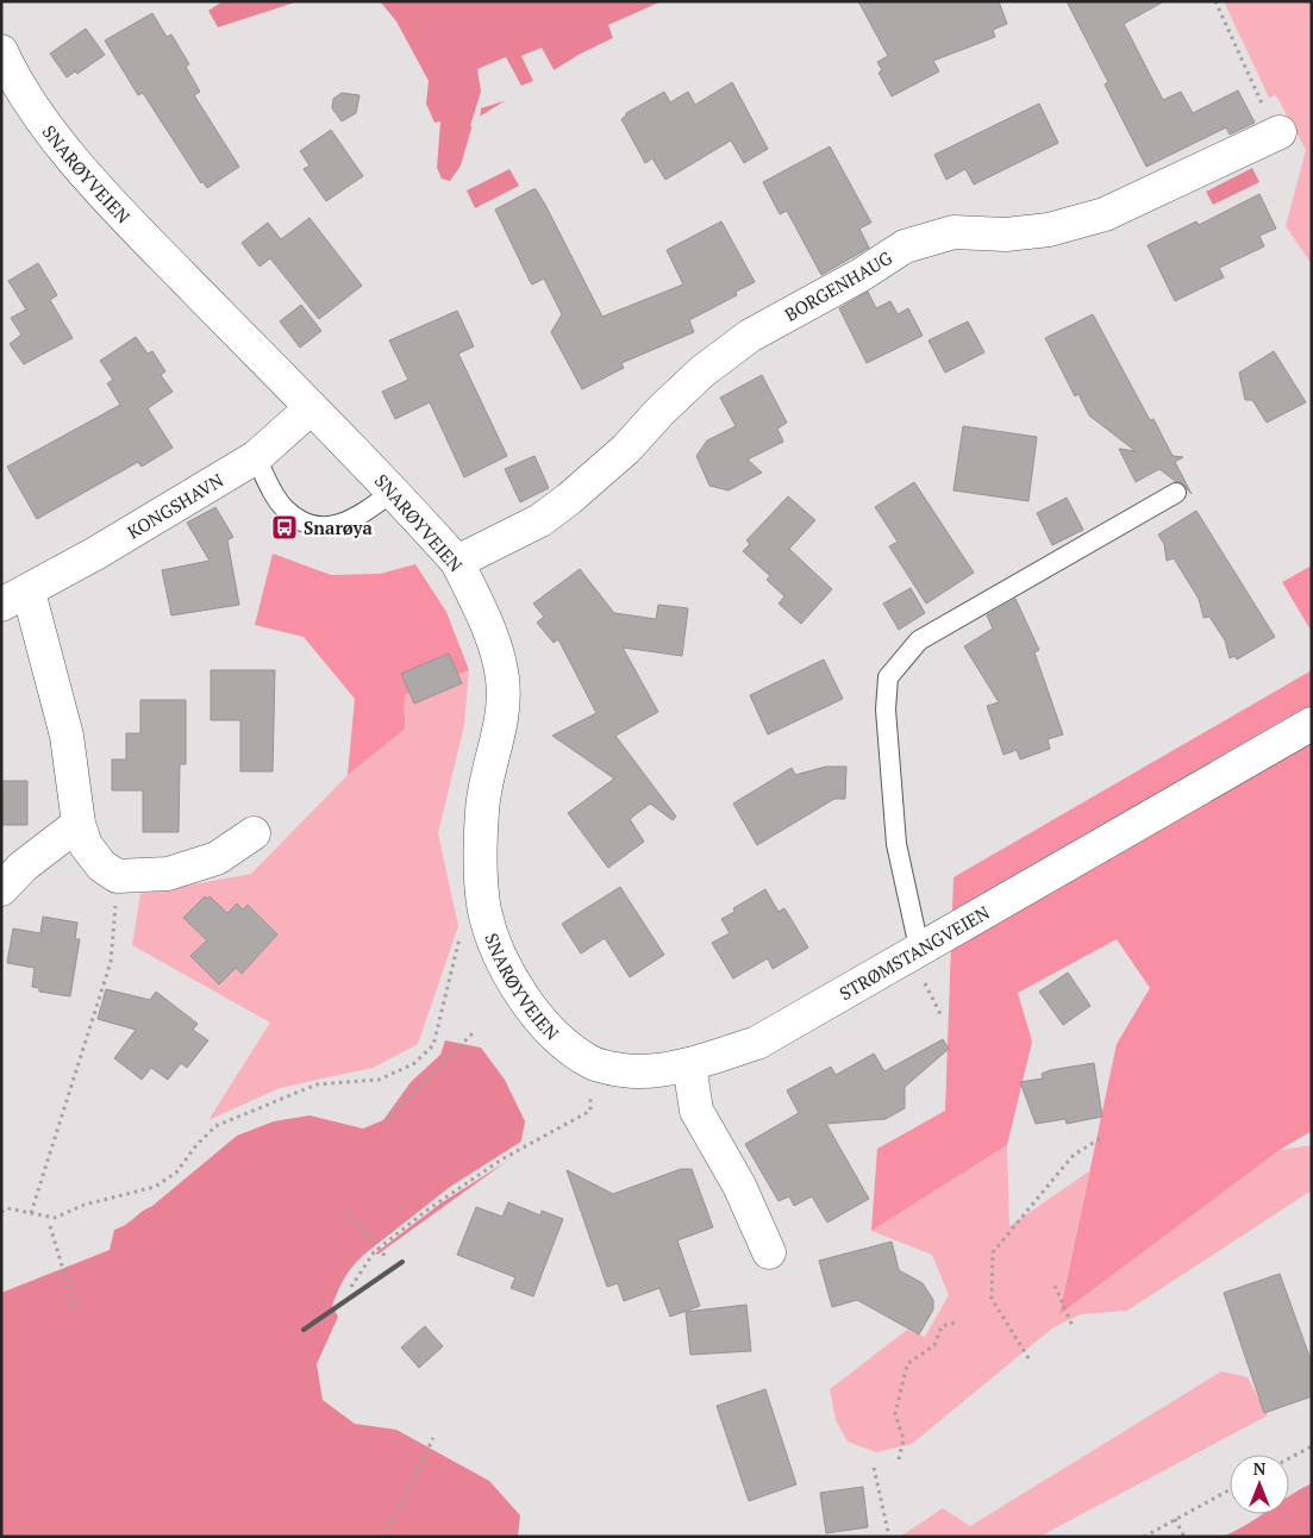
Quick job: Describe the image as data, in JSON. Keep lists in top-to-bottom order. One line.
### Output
{"streets":{"street":["SNARØYVEIEN","BORGENHAUG","KONGSHAVN","STRØMSTANGVEIEN"]},"crossings":[["SNARØYVEIEN","BORGENHAUG"],["SNARØYVEIEN","KONGSHAVN"],["SNARØYVEIEN","STRØMSTANGVEIEN"]],"places":{"bus stop":["Snarøya"]},"north":"top"}
